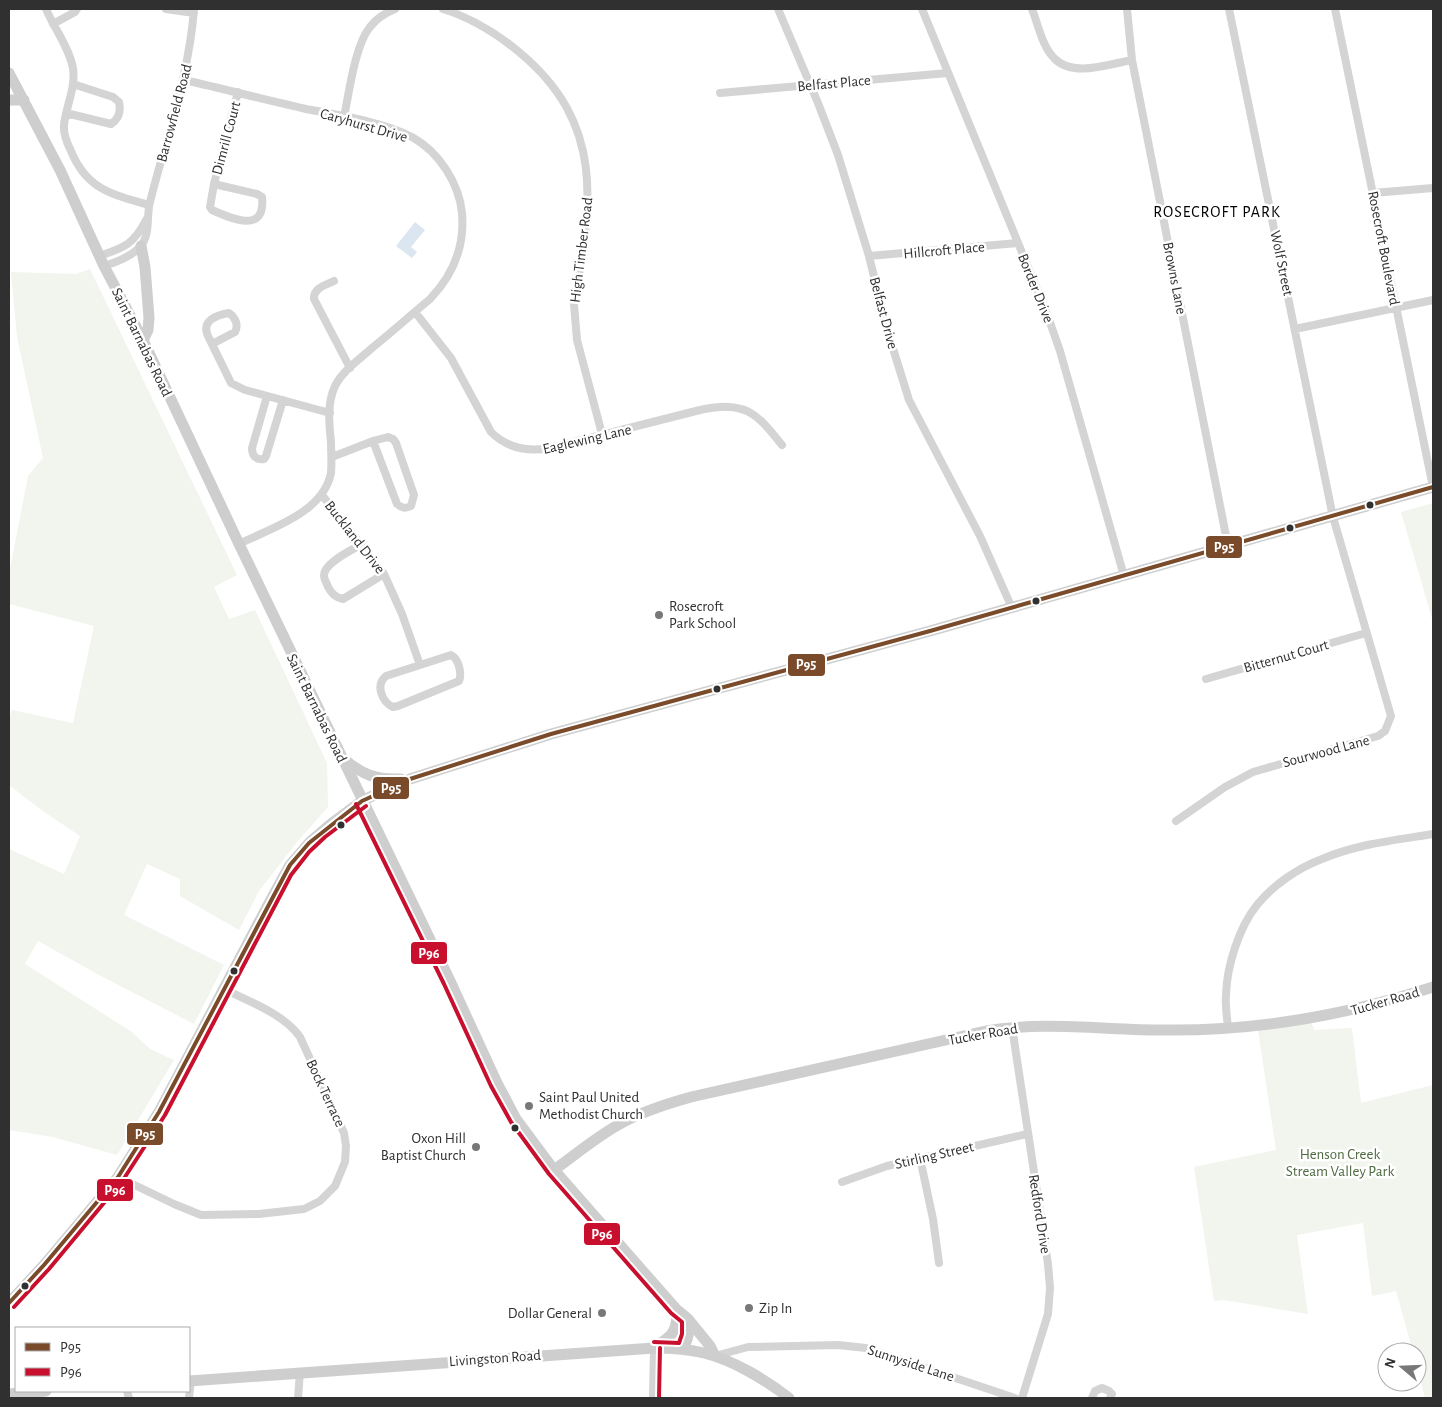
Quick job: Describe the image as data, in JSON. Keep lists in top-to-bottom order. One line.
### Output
{"streets":{"main road":["Saint Barnabas Road","Tucker Road","Livingston Road"],"street":["Belfast Place","Barrowfield Road","Caryhurst Drive","Dimrill Court","Rosecroft Boulevard","High Timber Road","Hillcroft Place","Wolf Street","Browns Lane","Border Drive","Belfast Drive","Eaglewing Lane","Buckland Drive","Bitternut Court","Sourwood Lane","Bock Terrace","Stirling Street","Redford Drive","Sunnyside Lane"]},"crossings":[["Belfast Place","Border Drive"],["Belfast Place","Belfast Drive"],["Barrowfield Road","Caryhurst Drive"],["Barrowfield Road","Saint Barnabas Road"],["Caryhurst Drive","Dimrill Court"],["Caryhurst Drive","Eaglewing Lane"],["Caryhurst Drive","Buckland Drive"],["High Timber Road","Eaglewing Lane"],["Hillcroft Place","Border Drive"],["Hillcroft Place","Belfast Drive"],["Wolf Street","Sourwood Lane"],["Saint Barnabas Road","Tucker Road"],["Saint Barnabas Road","Livingston Road"],["Saint Barnabas Road","Sunnyside Lane"],["Bitternut Court","Sourwood Lane"],["Tucker Road","Redford Drive"],["Stirling Street","Redford Drive"],["Livingston Road","Sunnyside Lane"]],"districts":["ROSECROFT PARK"],"parks":["Henson Creek Stream Valley Park"],"places":["Rosecroft Park School","Saint Paul United Methodist Church","Oxon Hill Baptist Church","Zip In","Dollar General"],"lines":["transit line P95","transit line P96"],"legend":["P95","P96"],"north":"left"}
